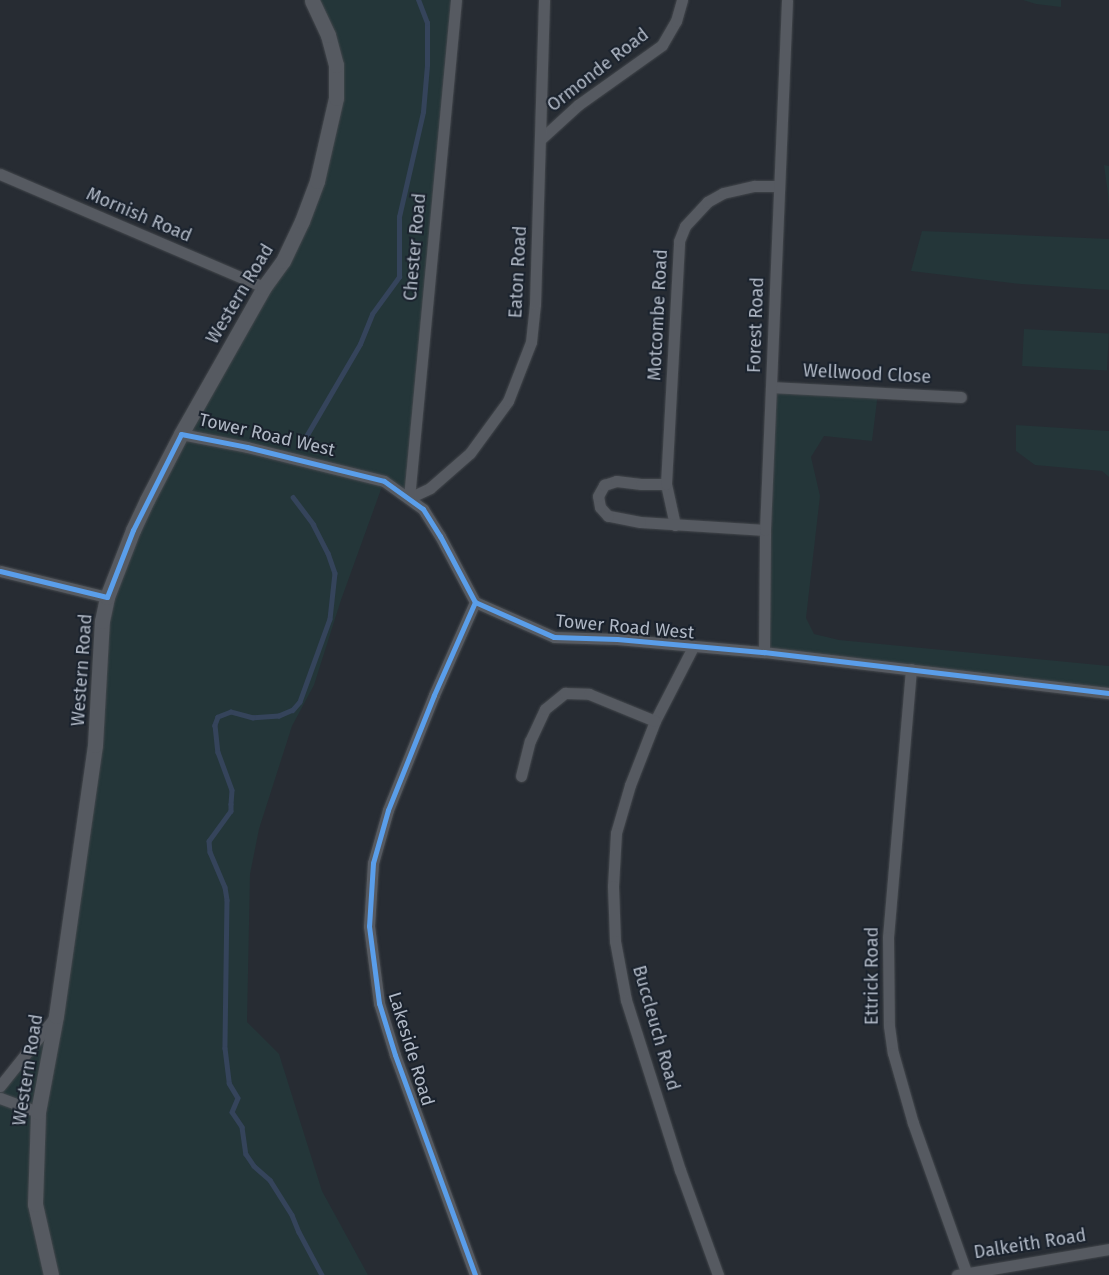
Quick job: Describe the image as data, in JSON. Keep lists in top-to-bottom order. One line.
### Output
{"streets":{"street":["Ormonde Road","Mornish Road","Chester Road","Eaton Road","Western Road","Motcombe Road","Forest Road","Wellwood Close","Tower Road West","Ettrick Road","Buccleuch Road","Lakeside Road","Dalkeith Road"]},"crossings":[["Ormonde Road","Eaton Road"],["Mornish Road","Western Road"],["Chester Road","Eaton Road"],["Chester Road","Tower Road West"],["Eaton Road","Tower Road West"],["Western Road","Tower Road West"],["Motcombe Road","Forest Road"],["Forest Road","Wellwood Close"],["Forest Road","Tower Road West"],["Tower Road West","Ettrick Road"],["Tower Road West","Buccleuch Road"],["Tower Road West","Lakeside Road"],["Ettrick Road","Dalkeith Road"]]}
